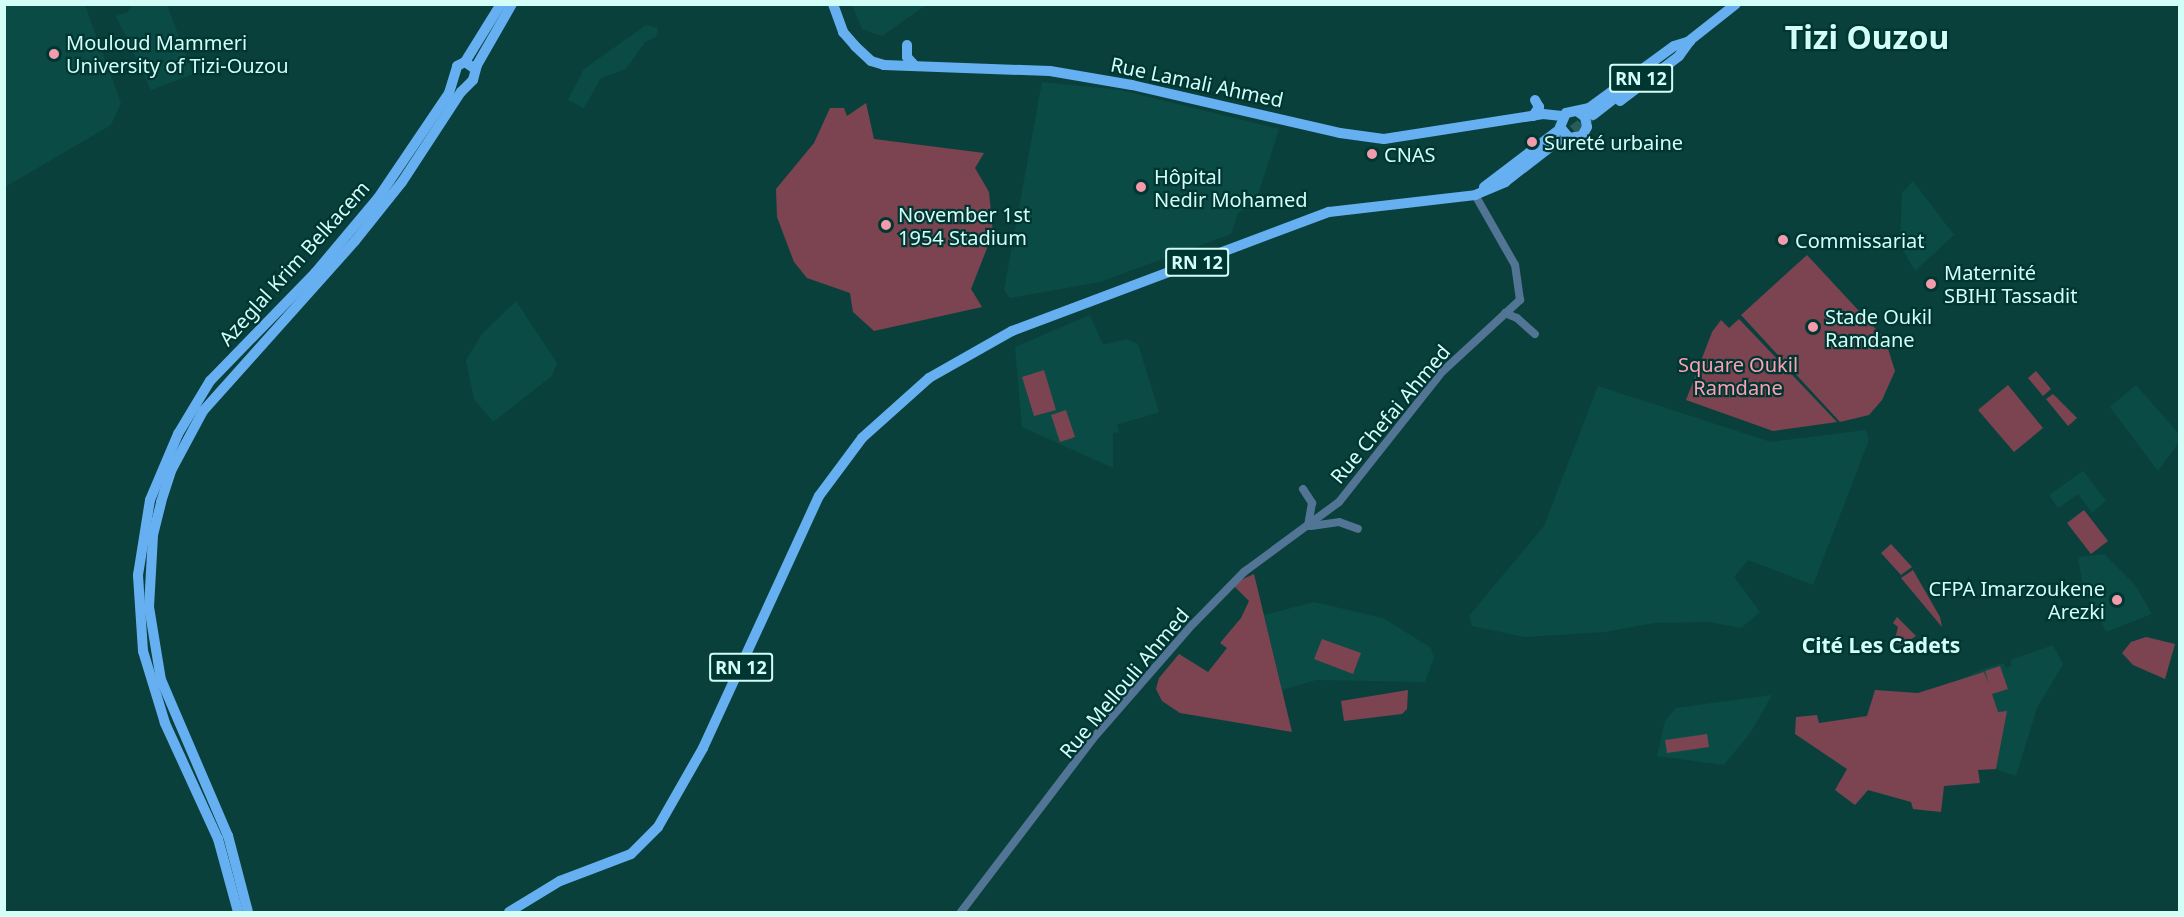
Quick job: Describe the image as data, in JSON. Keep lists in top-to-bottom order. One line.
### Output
{"streets":{"main road":["RN 12","Rue Lamali Ahmed","Azeglal Krim Belkacem"],"street":["Rue Chefai Ahmed","Rue Mellouli Ahmed"]},"crossings":[["RN 12","Rue Lamali Ahmed"],["RN 12","Rue Chefai Ahmed"],["Rue Chefai Ahmed","Rue Mellouli Ahmed"]],"districts":["Tizi Ouzou","Cité Les Cadets"],"parks":["Square Oukil Ramdane"],"places":["Mouloud Mammeri University of Tizi-Ouzou","Sureté urbaine","CNAS","Hôpital Nedir Mohamed","November 1st 1954 Stadium","Commissariat","Maternité SBIHI Tassadit","Stade Oukil Ramdane","CFPA Imarzoukene Arezki"]}
